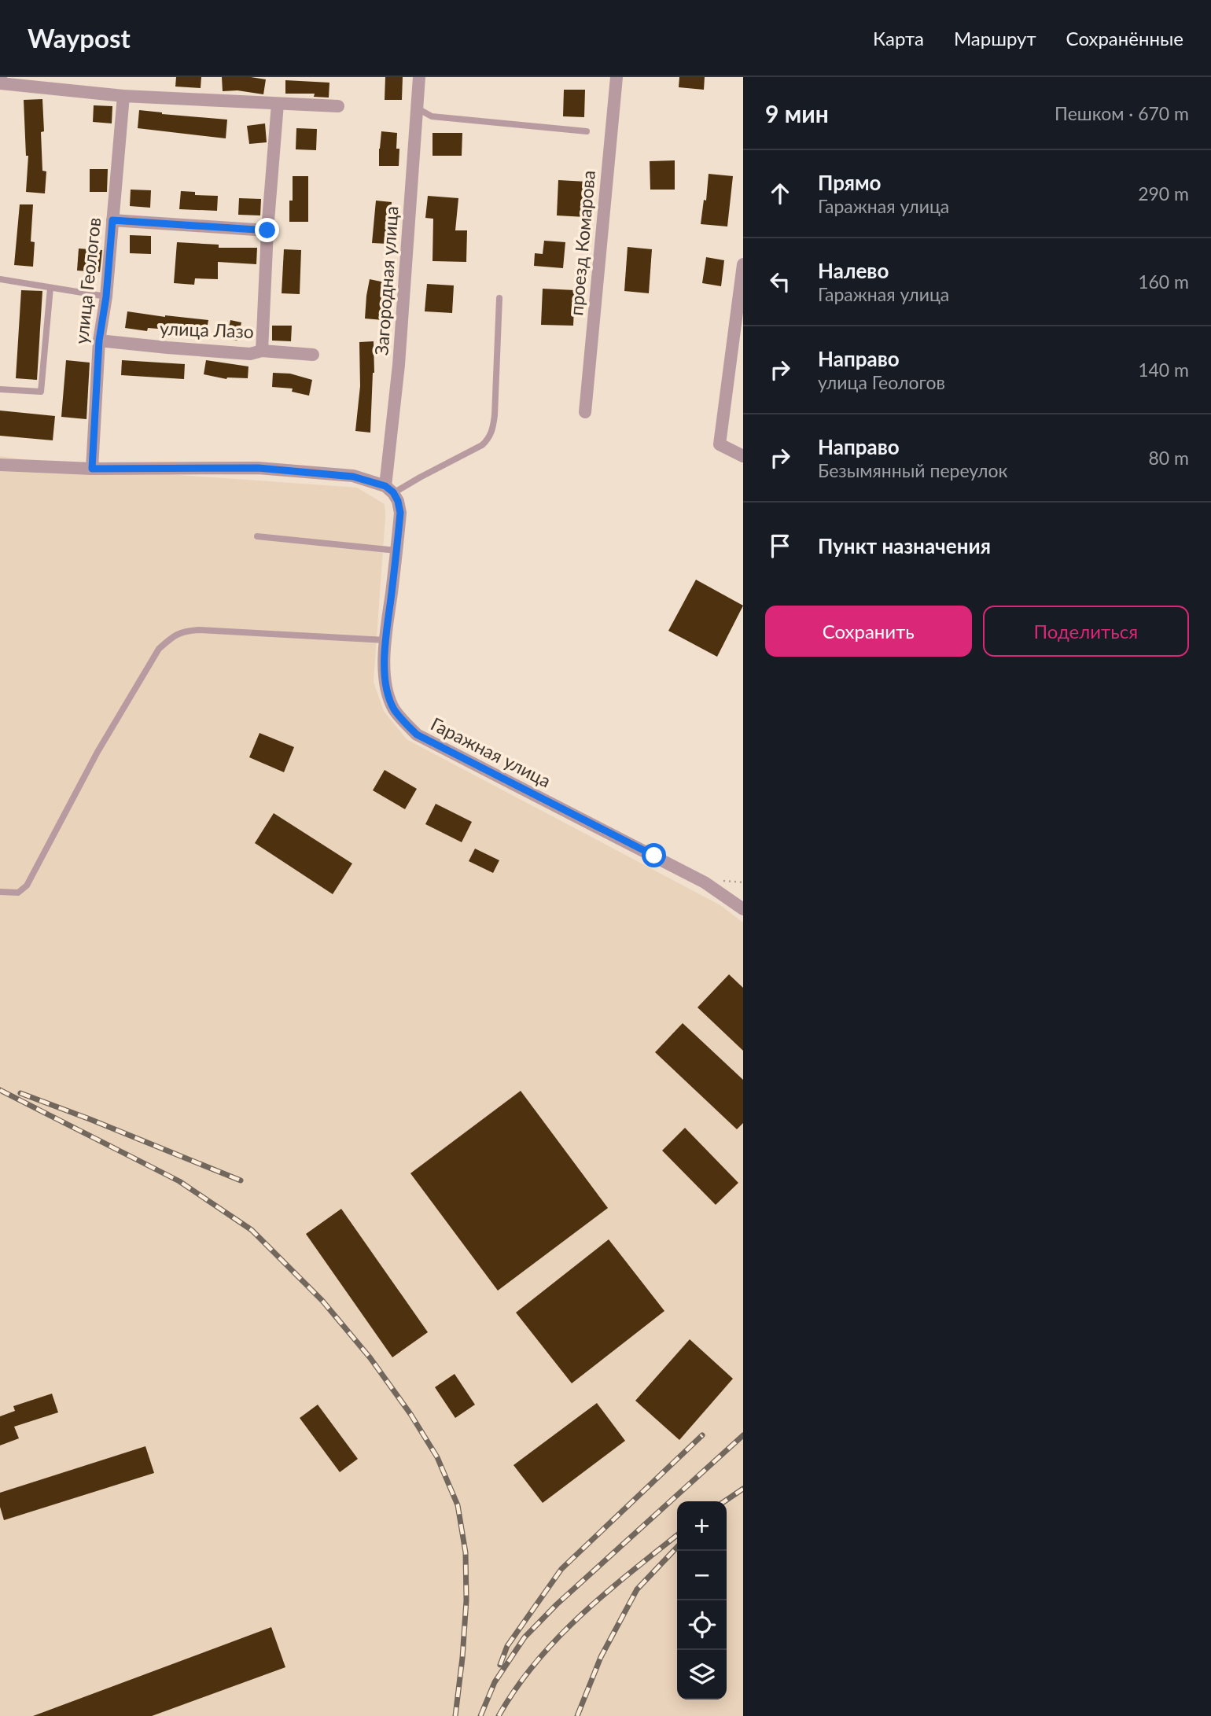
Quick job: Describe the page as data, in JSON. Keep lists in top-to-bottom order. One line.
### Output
{"streets":{"street":["проезд Комарова","улица Геологов","Загородная улица","улица Лазо","Гаражная улица"]},"crossings":[["улица Геологов","улица Лазо"],["Загородная улица","Гаражная улица"]],"page":{"header":"Waypost","nav":["Карта","Маршрут","Сохранённые"],"heading":["9 мин","Пешком · 670 m"],"list":[["Прямо","Гаражная улица","290 m"],["Налево","Гаражная улица","160 m"],["Направо","улица Геологов","140 m"],["Направо","Безымянный переулок","80 m"],"Пункт назначения"],"buttons":["Сохранить","Поделиться"],"map_buttons":["+","−"]}}
